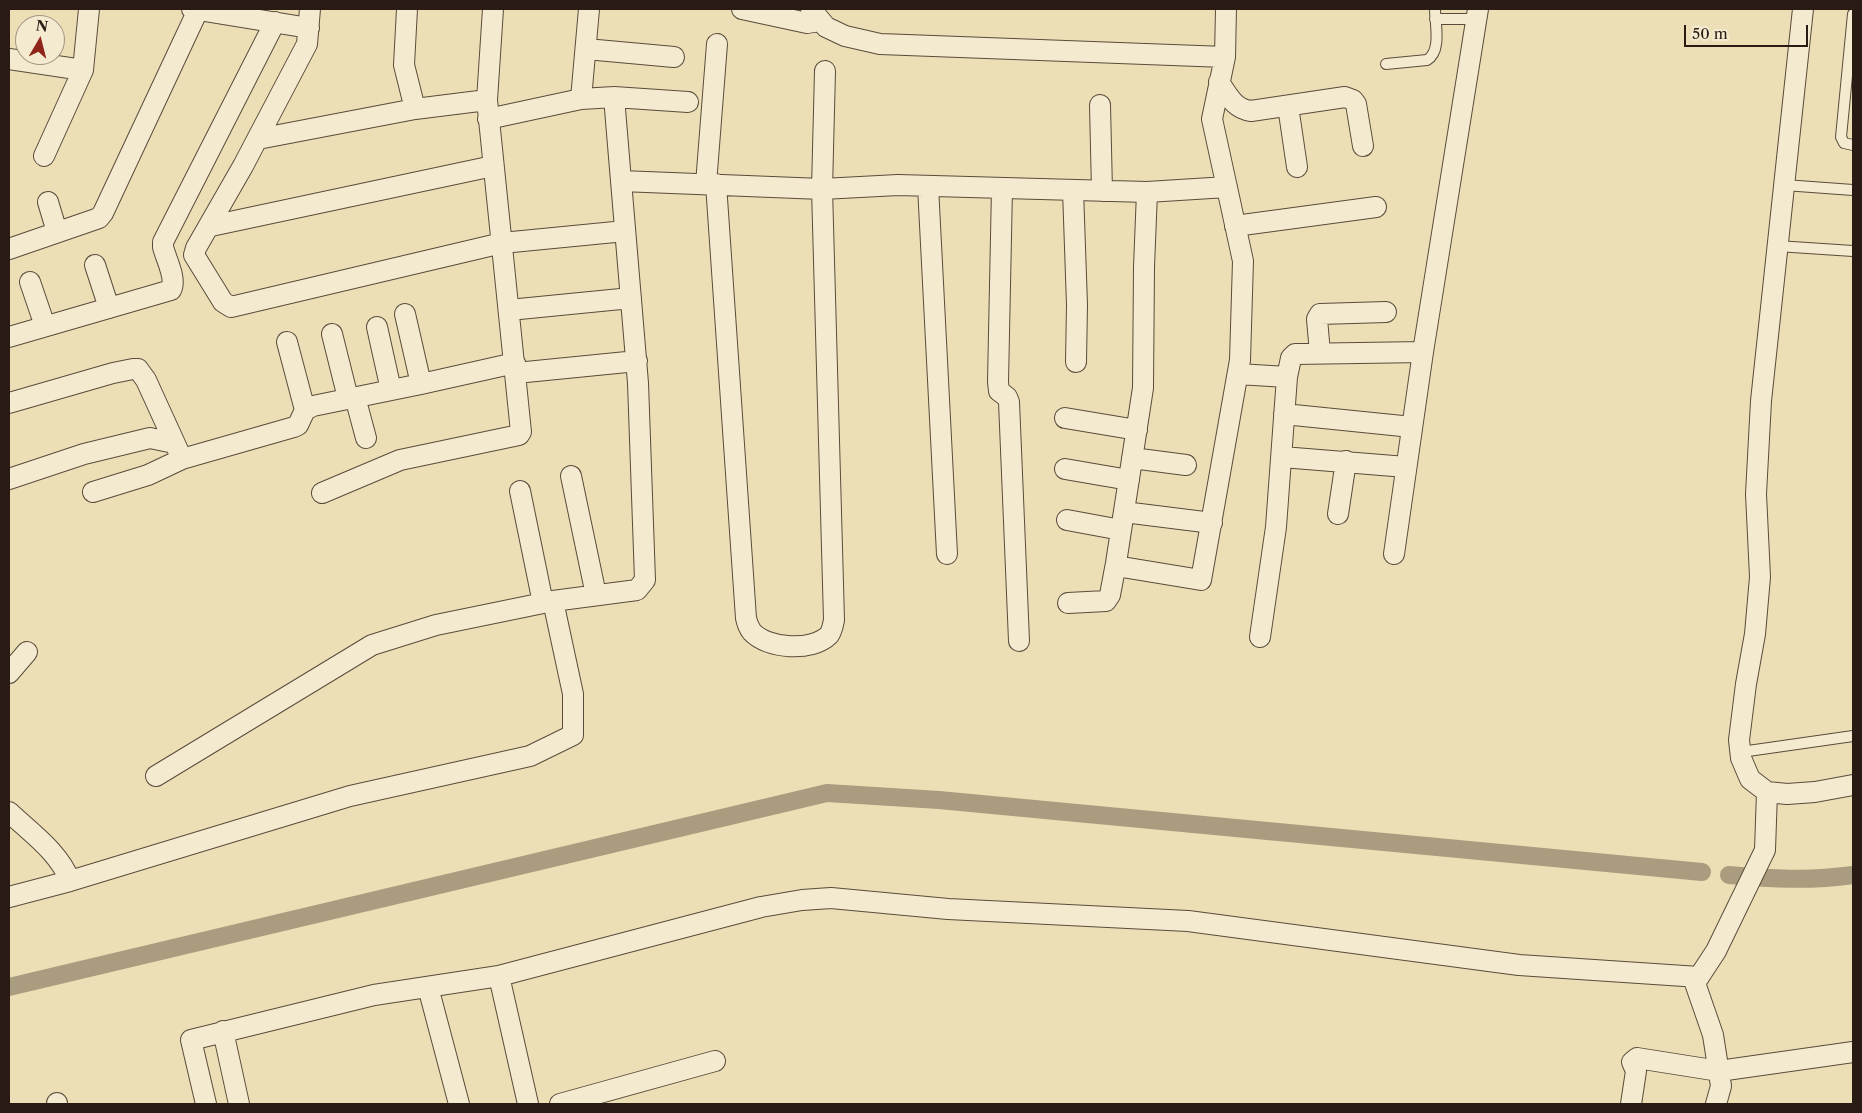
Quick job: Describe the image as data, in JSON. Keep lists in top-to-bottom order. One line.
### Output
{"scale_bar":"50 m","north":"top"}
